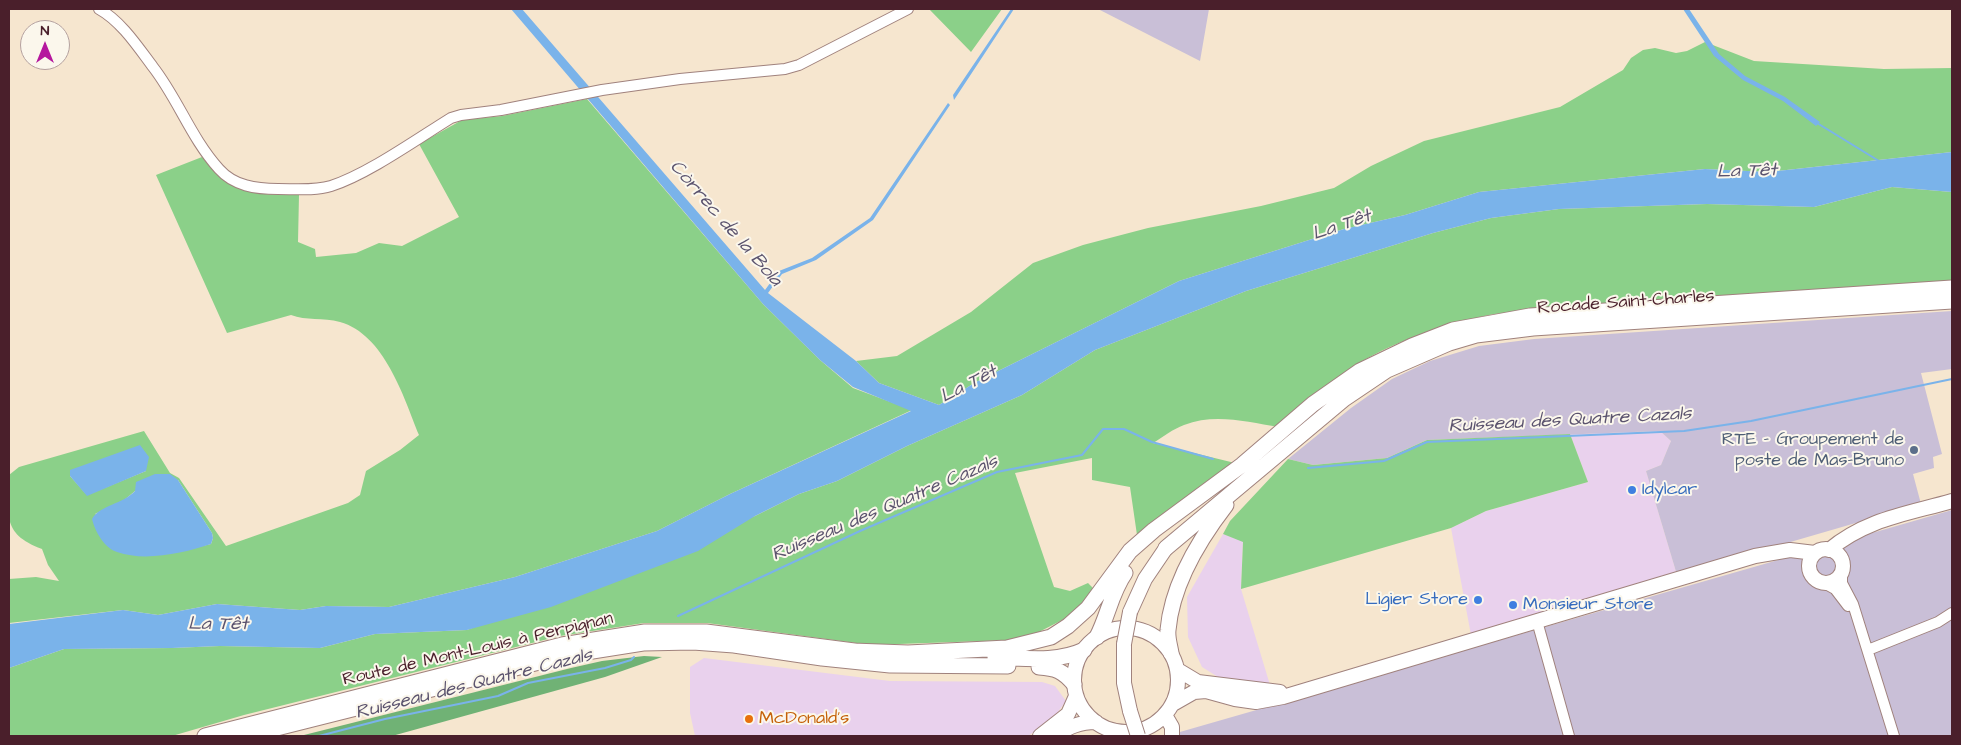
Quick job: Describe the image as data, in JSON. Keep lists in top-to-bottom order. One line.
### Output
{"streets":{"highway":["Rocade Saint-Charles","Route de Mont-Louis à Perpignan"]},"water":["La Têt","Còrrec de la Bola","Ruisseau des Quatre Cazals"],"places":["RTE - Groupement de poste de Mas-Bruno","Idylcar","Ligier Store","Monsieur Store","McDonald's"],"north":"top"}
